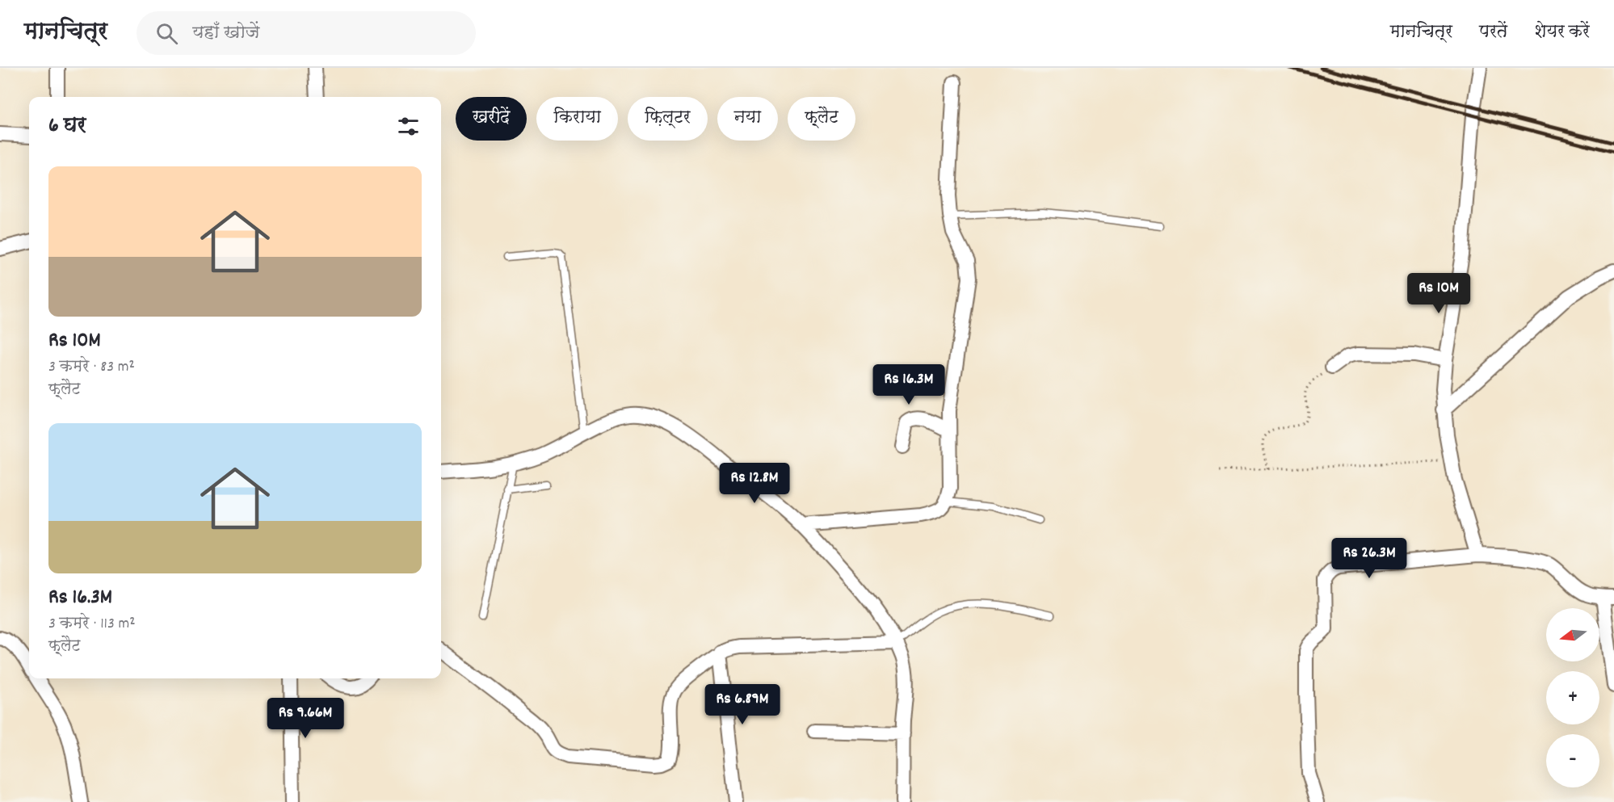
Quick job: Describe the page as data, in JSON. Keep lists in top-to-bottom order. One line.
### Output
{"north":"left","page":{"header":"मानचित्र","search":"यहाँ खोजें","nav":["मानचित्र","परतें","शेयर करें"],"chip":["खरीदें","किराया","फ़िल्टर","नया","फ़्लैट"],"heading":"6 घर","list":[{"name":"Rs 10M","note":"3 कमरे · 83 m² · फ़्लैट"},{"name":"Rs 16.3M","note":"3 कमरे · 113 m² · फ़्लैट"}],"price":["Rs 10M","Rs 16.3M","Rs 12.8M","Rs 26.3M","Rs 6.89M","Rs 9.66M"],"map_buttons":["+","−"]}}
